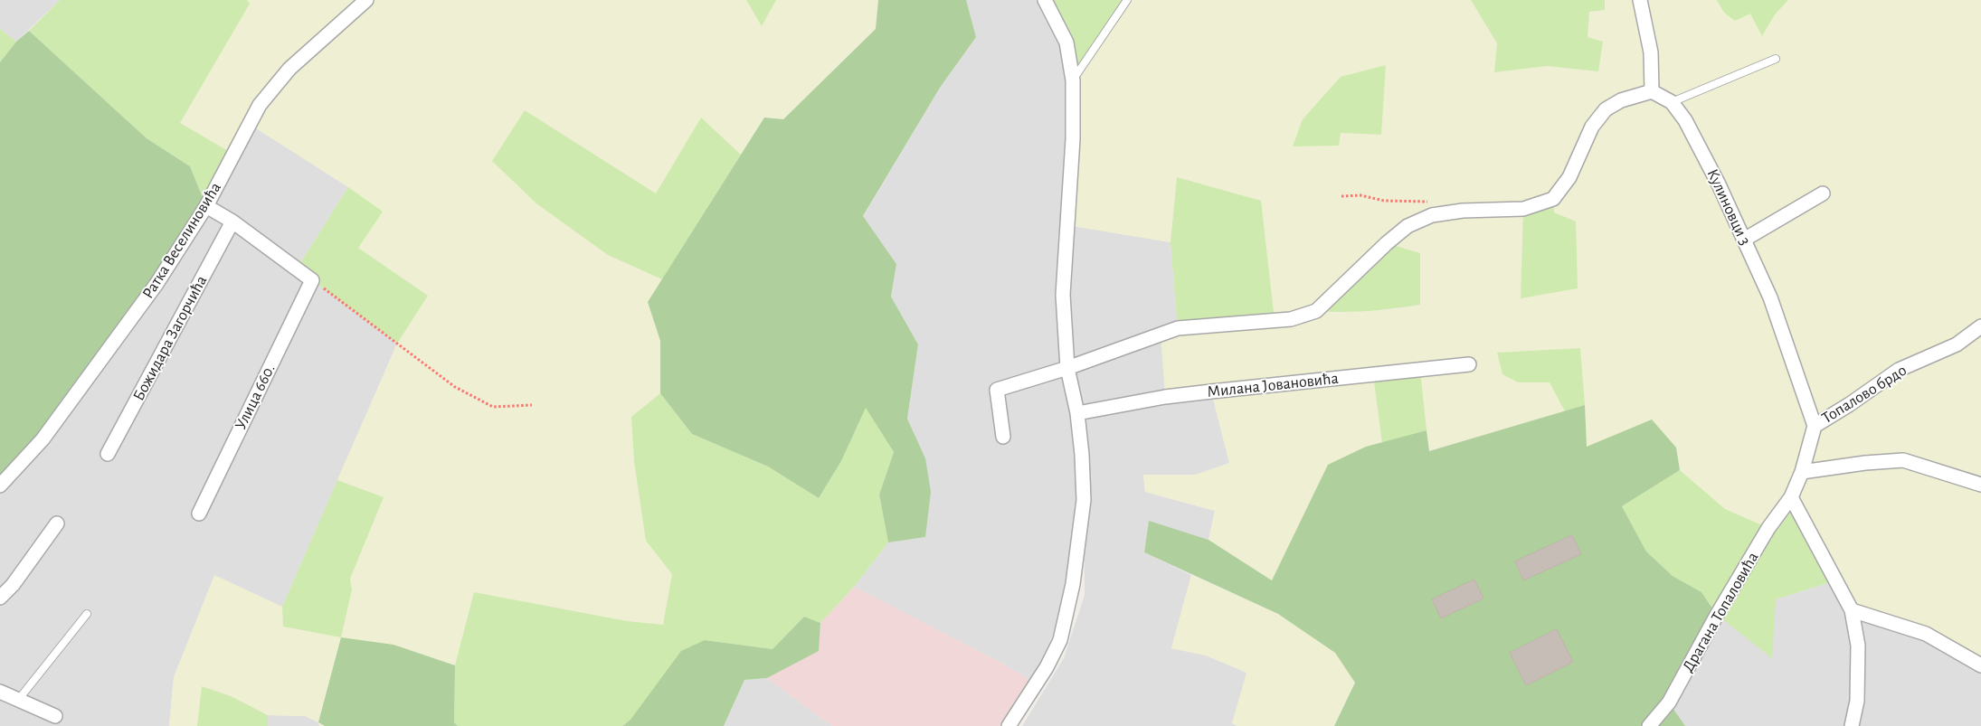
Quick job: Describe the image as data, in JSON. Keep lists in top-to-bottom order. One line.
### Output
{"streets":{"street":["Кулиновци 3","Ратка Веселиновића","Божидара Загорчића","Милана Јовановића","Топалово брдо","Улица 660.","Драгана Топаловића"]},"crossings":[["Кулиновци 3","Топалово брдо"],["Топалово брдо","Драгана Топаловића"]]}
